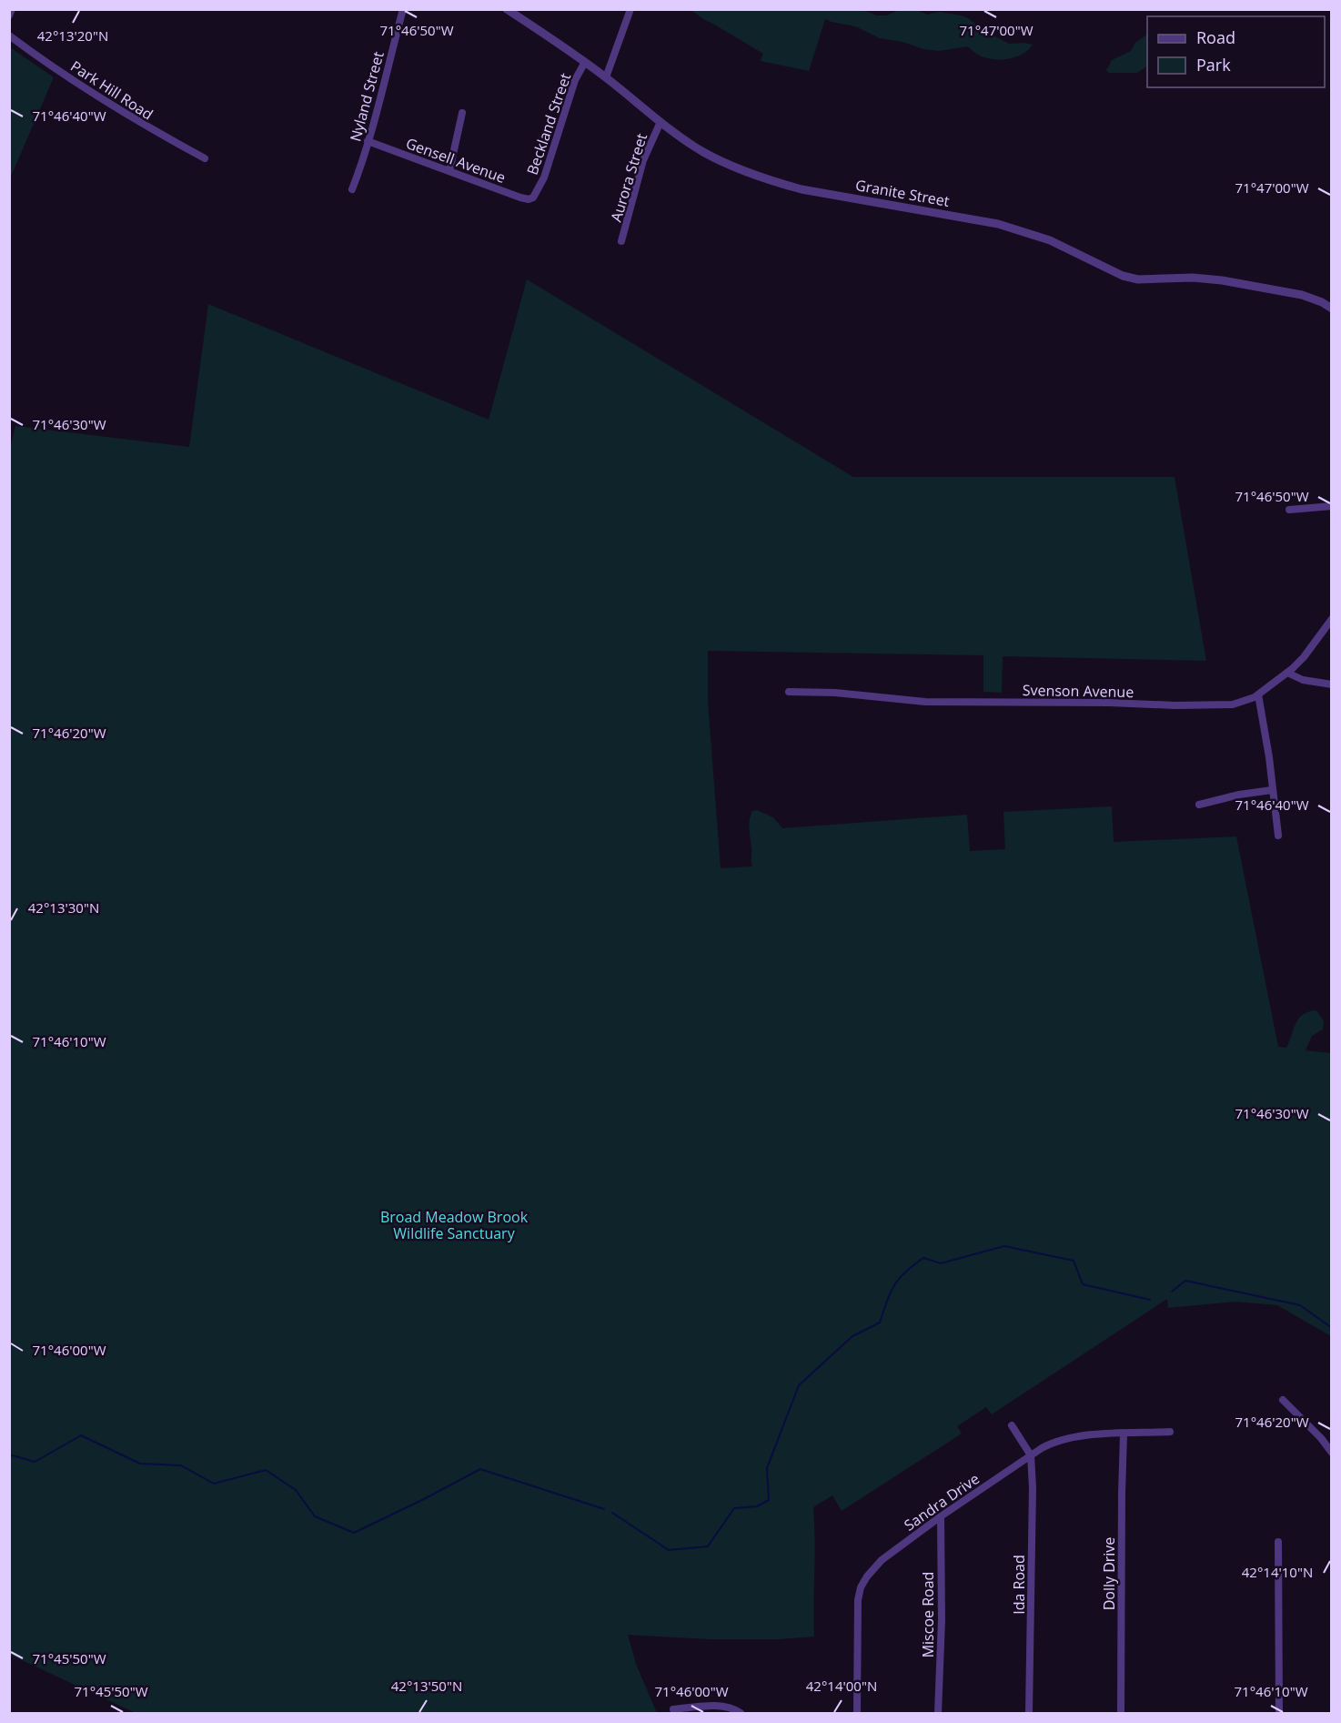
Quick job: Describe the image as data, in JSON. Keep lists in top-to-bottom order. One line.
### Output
{"streets":{"street":["Park Hill Road","Nyland Street","Beckland Street","Gensell Avenue","Aurora Street","Granite Street","Svenson Avenue","Sandra Drive","Dolly Drive","Ida Road","Miscoe Road"]},"crossings":[["Nyland Street","Gensell Avenue"],["Beckland Street","Gensell Avenue"],["Beckland Street","Granite Street"],["Aurora Street","Granite Street"],["Sandra Drive","Dolly Drive"],["Sandra Drive","Ida Road"],["Sandra Drive","Miscoe Road"]],"parks":["Broad Meadow Brook Wildlife Sanctuary"],"legend":["Road","Park"],"coordinates":["71°47'00\"W","71°46'50\"W","42°13'20\"N","71°46'40\"W","71°46'30\"W","71°46'20\"W","42°13'30\"N","71°46'10\"W","71°46'00\"W","42°14'10\"N","71°45'50\"W","42°13'50\"N","42°14'00\"N"]}
